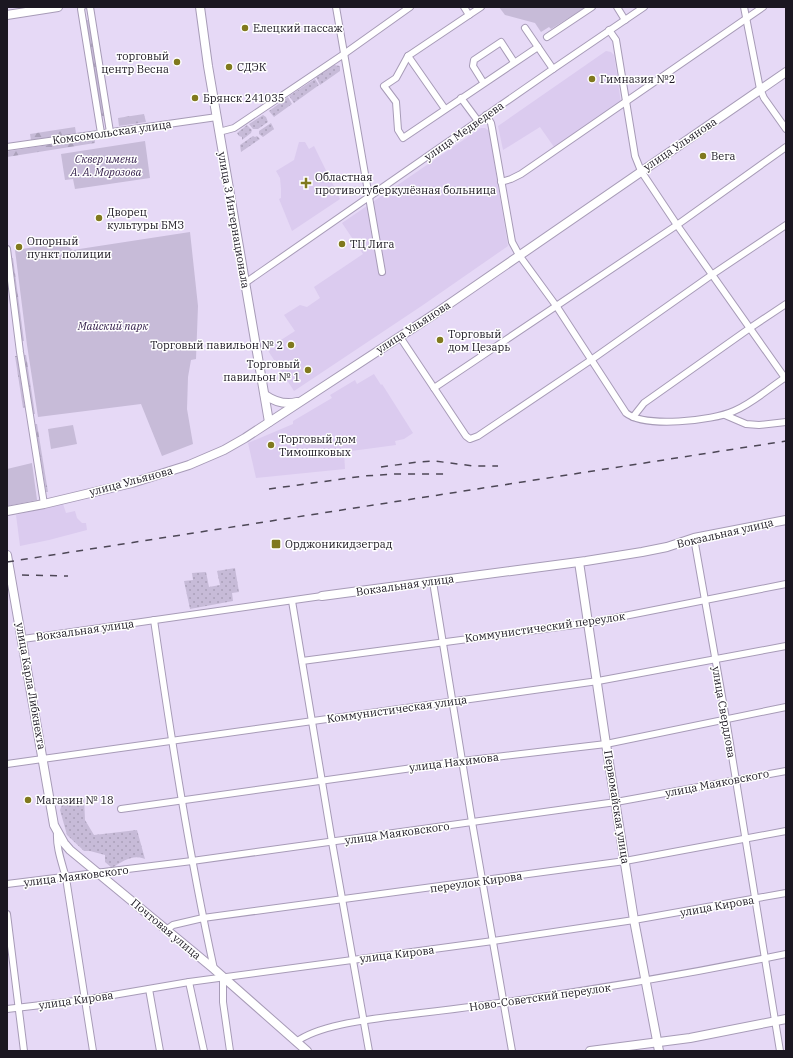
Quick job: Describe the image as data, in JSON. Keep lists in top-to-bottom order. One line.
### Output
{"streets":{"main road":["улица Ульянова","улица 3 Интернационала","Вокзальная улица","улица Карла Либкнехта","Первомайская улица","Почтовая улица"],"street":["улица Медведева","Комсомольская улица","Коммунистический переулок","Коммунистическая улица","улица Свердлова","улица Нахимова","улица Маяковского","переулок Кирова","улица Кирова","Ново-Советский переулок"]},"crossings":[["улица Медведева","улица 3 Интернационала"],["Комсомольская улица","улица 3 Интернационала"],["улица Ульянова","улица 3 Интернационала"],["Вокзальная улица","улица Карла Либкнехта"],["Вокзальная улица","улица Свердлова"],["Вокзальная улица","Первомайская улица"],["Коммунистический переулок","улица Свердлова"],["Коммунистический переулок","Первомайская улица"],["улица Карла Либкнехта","Коммунистическая улица"],["улица Карла Либкнехта","Почтовая улица"],["Коммунистическая улица","улица Свердлова"],["Коммунистическая улица","Первомайская улица"],["улица Свердлова","улица Нахимова"],["улица Свердлова","улица Маяковского"],["улица Свердлова","переулок Кирова"],["улица Свердлова","улица Кирова"],["улица Свердлова","Ново-Советский переулок"],["улица Нахимова","Первомайская улица"],["улица Маяковского","Первомайская улица"],["улица Маяковского","Почтовая улица"],["Первомайская улица","переулок Кирова"],["Первомайская улица","улица Кирова"],["Первомайская улица","Ново-Советский переулок"],["переулок Кирова","Почтовая улица"],["улица Кирова","Почтовая улица"],["Почтовая улица","Ново-Советский переулок"]],"parks":["Сквер имени А. А. Морозова","Майский парк"],"places":{"other":["Елецкий пассаж","торговый центр Весна","СДЭК","Гимназия №2","Брянск 241035","Вега","Дворец культуры БМЗ","ТЦ Лига","Опорный пункт полиции","Торговый дом Цезарь","Торговый павильон № 2","Торговый павильон № 1","Торговый дом Тимошковых","Магазин № 18"],"health":["Областная противотуберкулёзная больница"],"transit":["Орджоникидзеград"]}}
